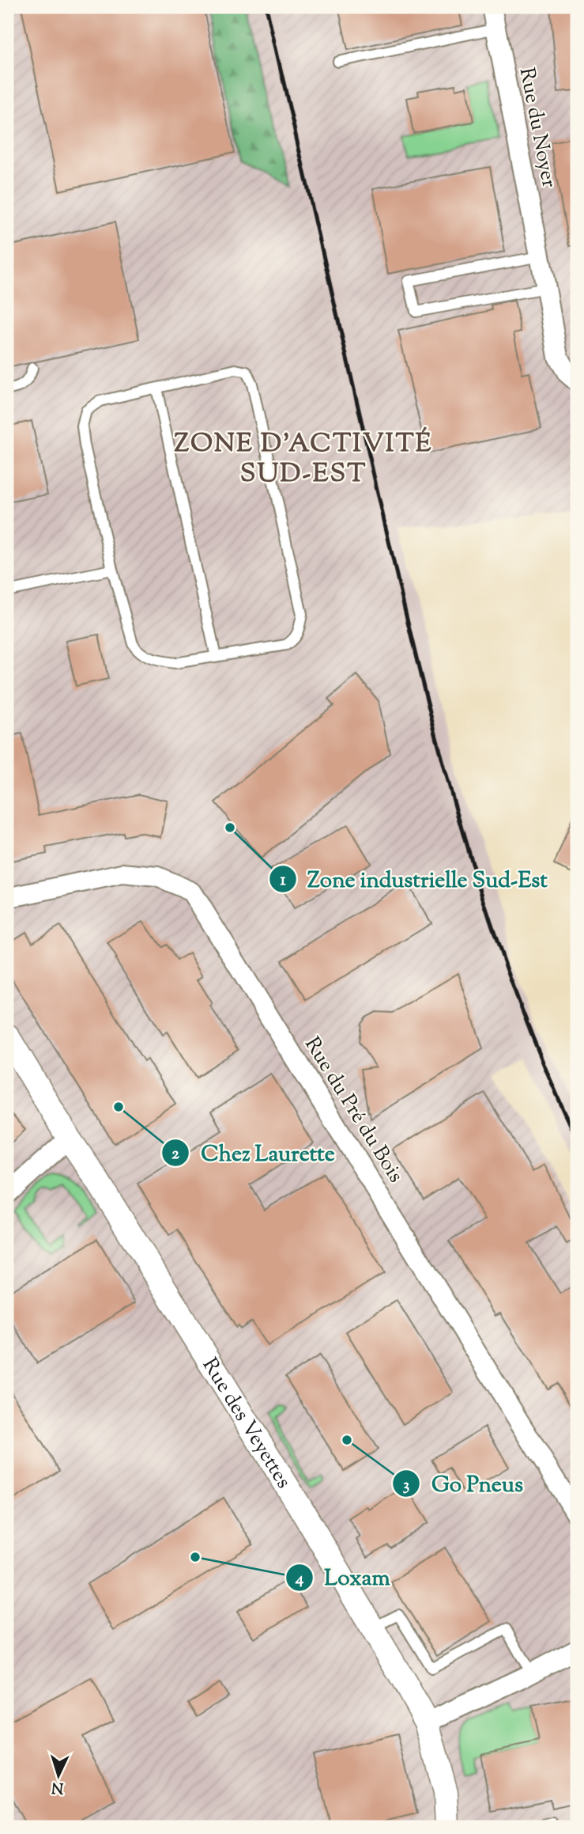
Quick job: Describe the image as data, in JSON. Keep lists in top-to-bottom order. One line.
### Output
{"streets":{"street":["Rue du Noyer","Rue du Pré du Bois","Rue des Veyettes"]},"districts":["ZONE D'ACTIVITÉ SUD-EST"],"places":["Zone industrielle Sud-Est","Chez Laurette","Go Pneus","Loxam"],"north":"bottom"}
